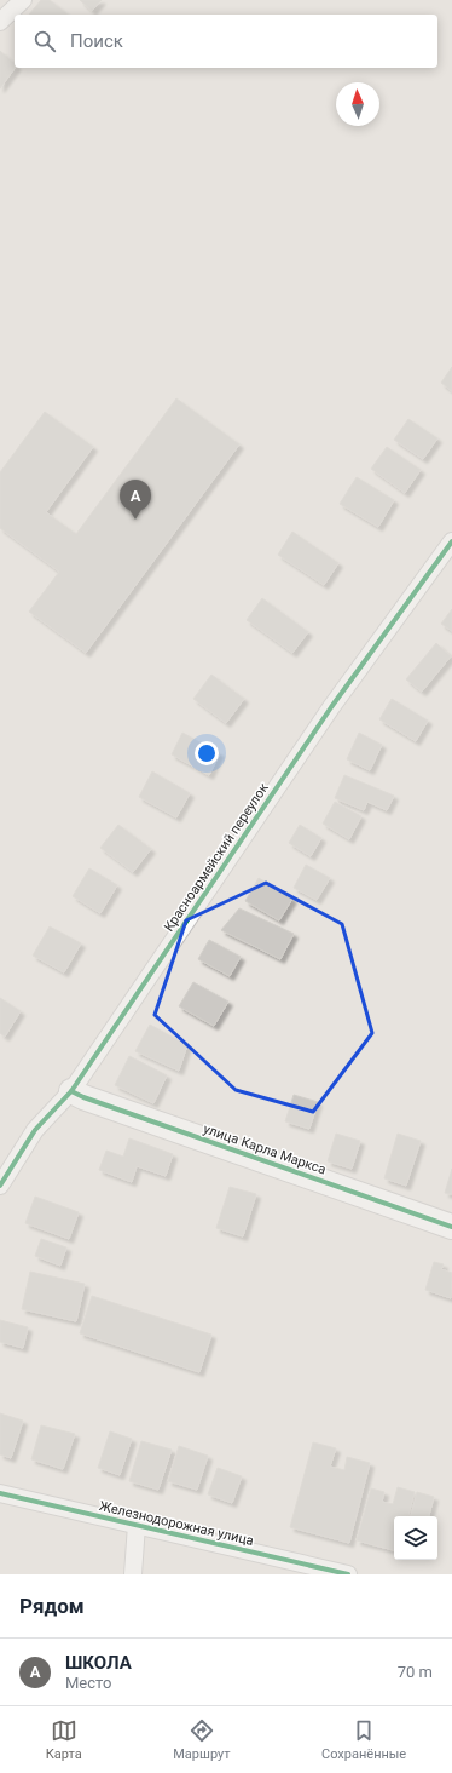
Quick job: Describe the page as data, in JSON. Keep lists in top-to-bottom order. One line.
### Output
{"streets":{"street":["Красноармейский переулок","улица Карла Маркса","Железнодорожная улица"]},"crossings":[["Красноармейский переулок","улица Карла Маркса"]],"north":"top","page":{"search":"Поиск","pins":"A","heading":"Рядом","list":[{"mark":"A","name":"ШКОЛА","note":"Место","value":"70 m"}],"nav":["Карта","Маршрут","Сохранённые"]}}
